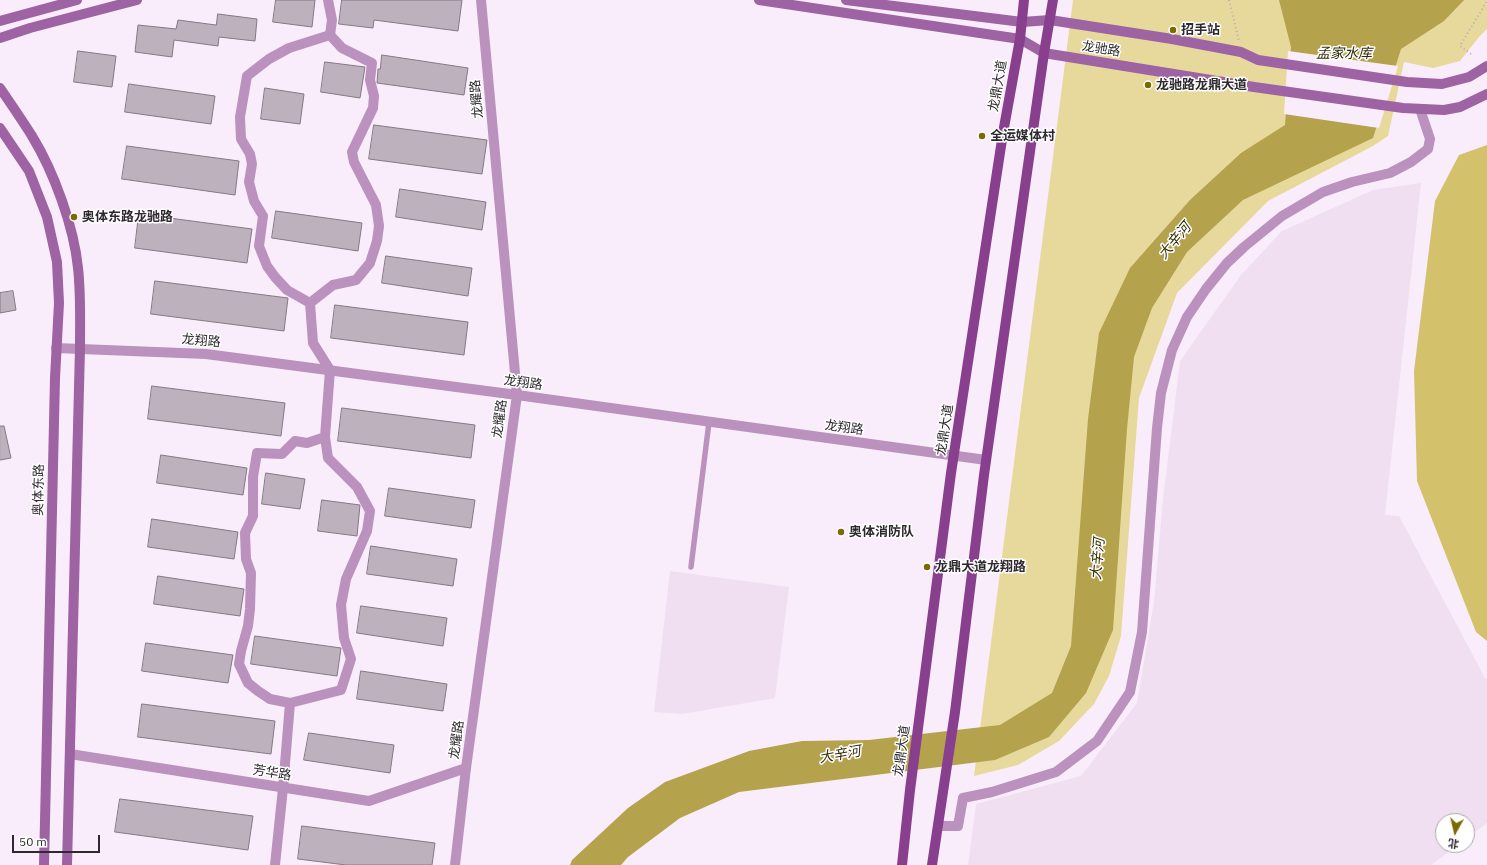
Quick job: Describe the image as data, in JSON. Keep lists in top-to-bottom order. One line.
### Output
{"streets":{"main road":["龙驰路","龙鼎大道","奥体东路"],"street":["龙耀路","龙翔路","芳华路"]},"crossings":[["龙驰路","龙鼎大道"],["龙鼎大道","龙翔路"],["龙耀路","龙翔路"],["龙耀路","芳华路"],["龙翔路","奥体东路"]],"water":["孟家水库","大辛河"],"places":["招手站","龙驰路龙鼎大道","全运媒体村","奥体东路龙驰路","奥体消防队","龙鼎大道龙翔路"],"scale_bar":"50 m","north":"bottom"}
